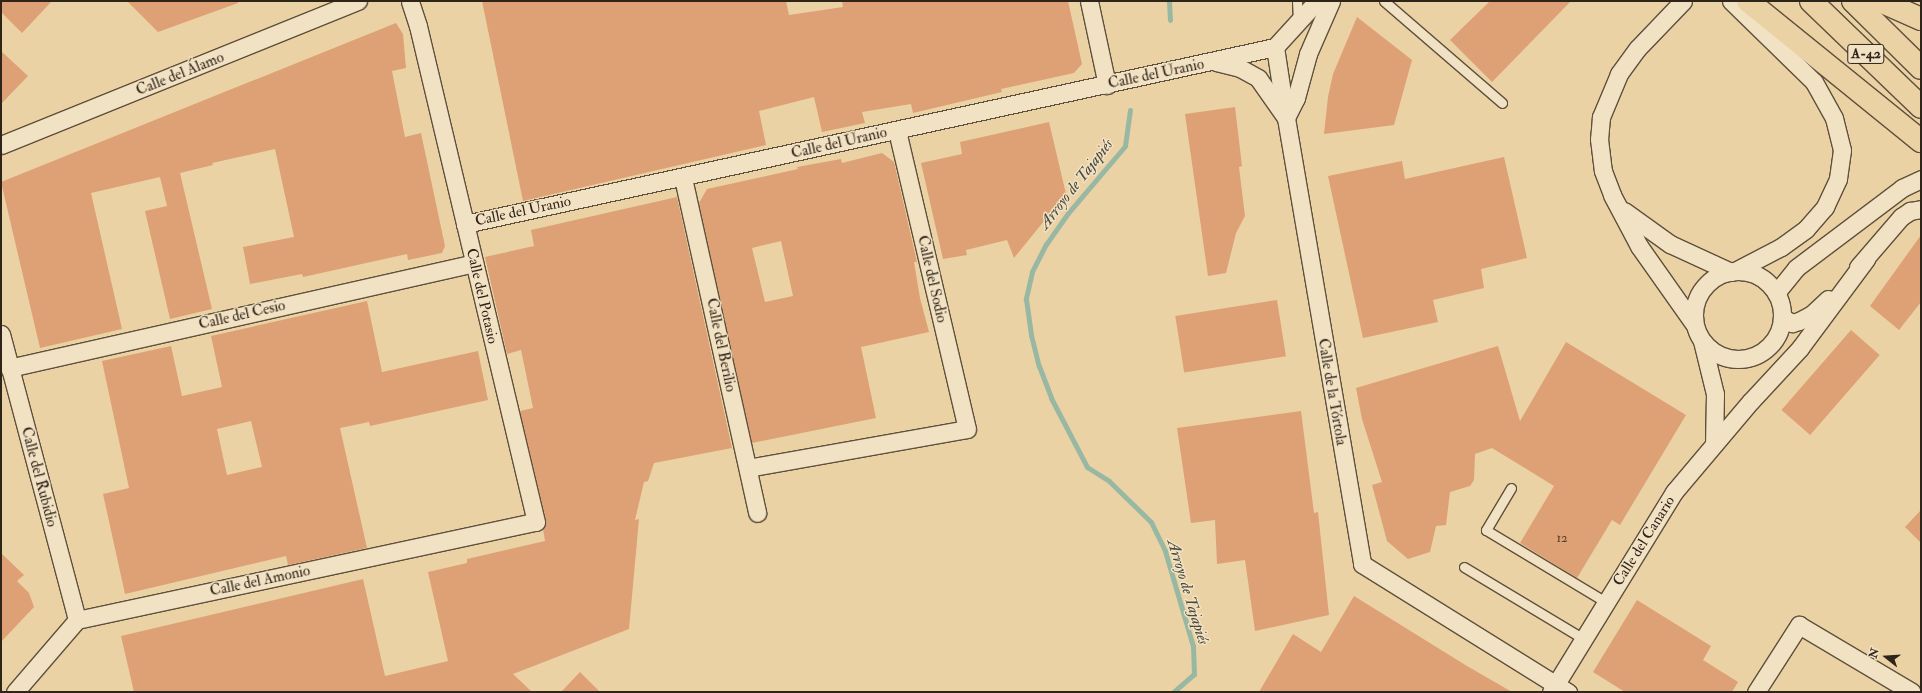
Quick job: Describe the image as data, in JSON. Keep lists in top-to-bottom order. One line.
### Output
{"streets":{"highway":["A-42"],"street":["Calle del Álamo","Calle del Uranio","Calle del Sodio","Calle del Potasio","Calle del Cesio","Calle del Berilio","Calle de la Tórtola","Calle del Rubidio","Calle del Canario","Calle del Amonio"]},"crossings":[["Calle del Uranio","Calle del Sodio"],["Calle del Uranio","Calle del Potasio"],["Calle del Uranio","Calle del Berilio"],["Calle del Uranio","Calle de la Tórtola"],["Calle del Sodio","Calle del Berilio"],["Calle del Potasio","Calle del Cesio"],["Calle del Potasio","Calle del Amonio"],["Calle del Cesio","Calle del Rubidio"],["Calle de la Tórtola","Calle del Canario"],["Calle del Rubidio","Calle del Amonio"]],"water":["Arroyo de Tajapiés"],"house_numbers":["12"],"north":"left"}
